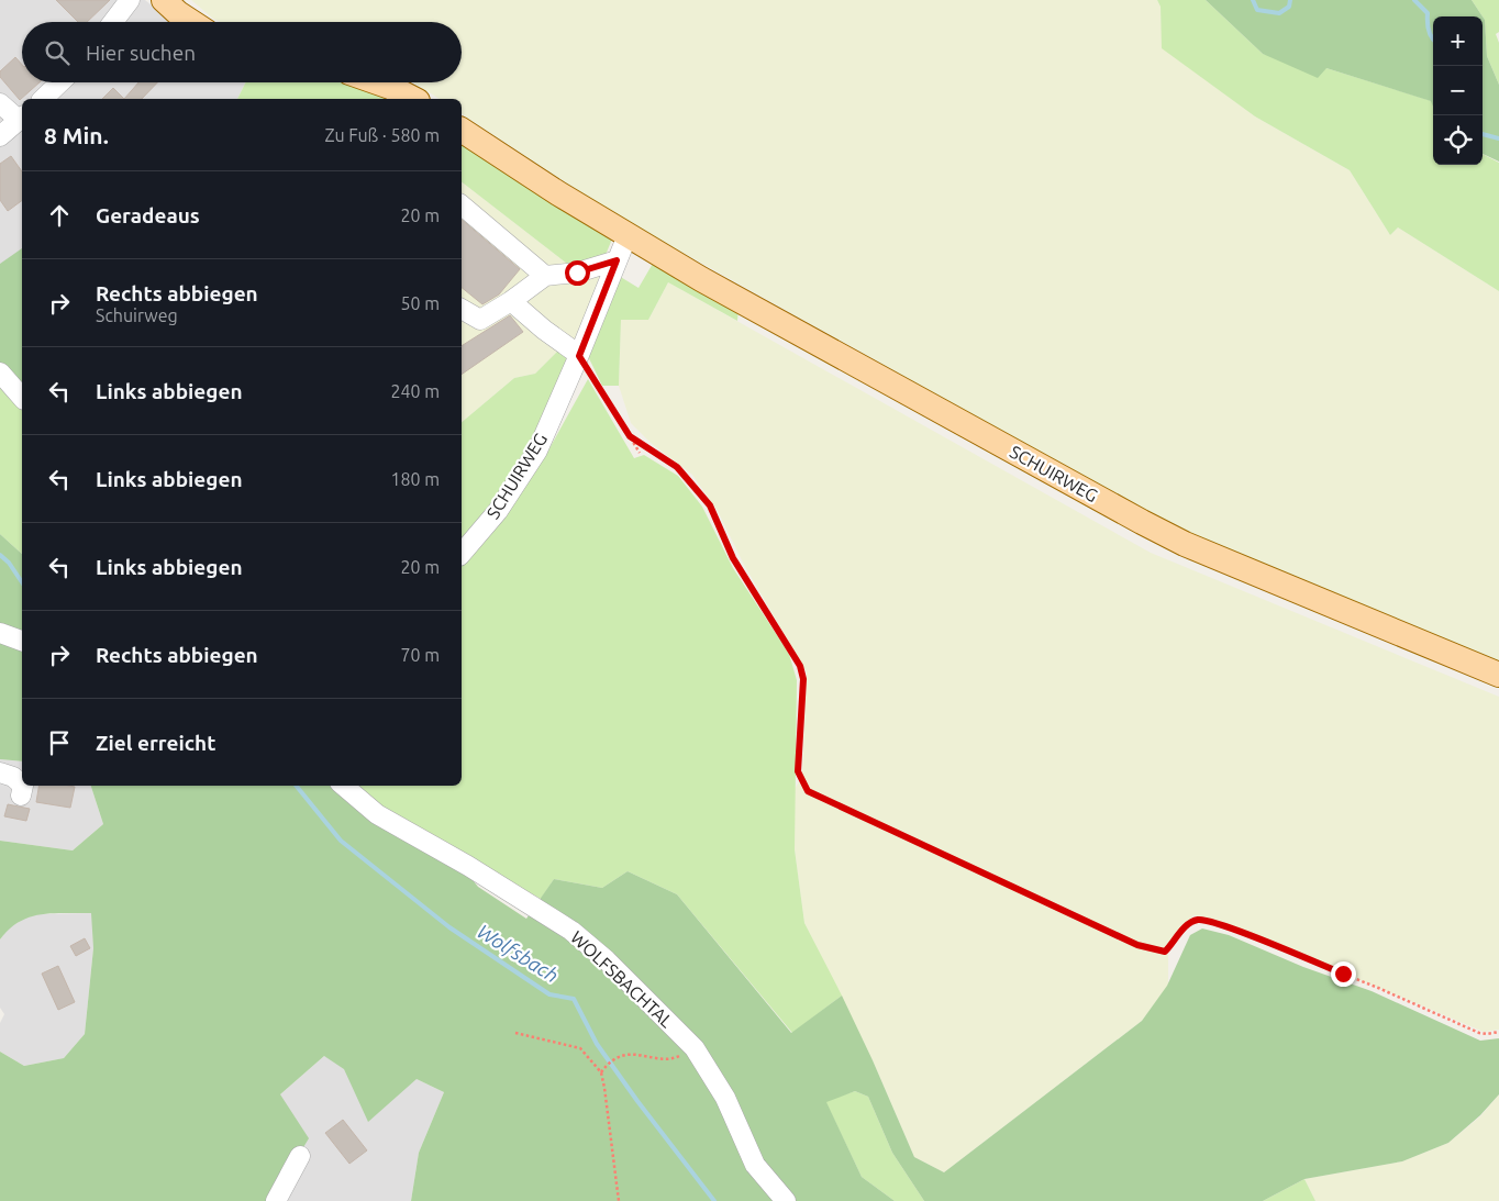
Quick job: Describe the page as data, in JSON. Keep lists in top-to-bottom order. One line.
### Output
{"streets":{"main road":["SCHUIRWEG"],"street":["WOLFSBACHTAL"]},"water":["Wolfsbach"],"page":{"map_buttons":["+","−"],"search":"Hier suchen","heading":["8 Min.","Zu Fuß · 580 m"],"list":[["Geradeaus","20 m"],["Rechts abbiegen","Schuirweg","50 m"],["Links abbiegen","240 m"],["Links abbiegen","180 m"],["Links abbiegen","20 m"],["Rechts abbiegen","70 m"],"Ziel erreicht"]}}
